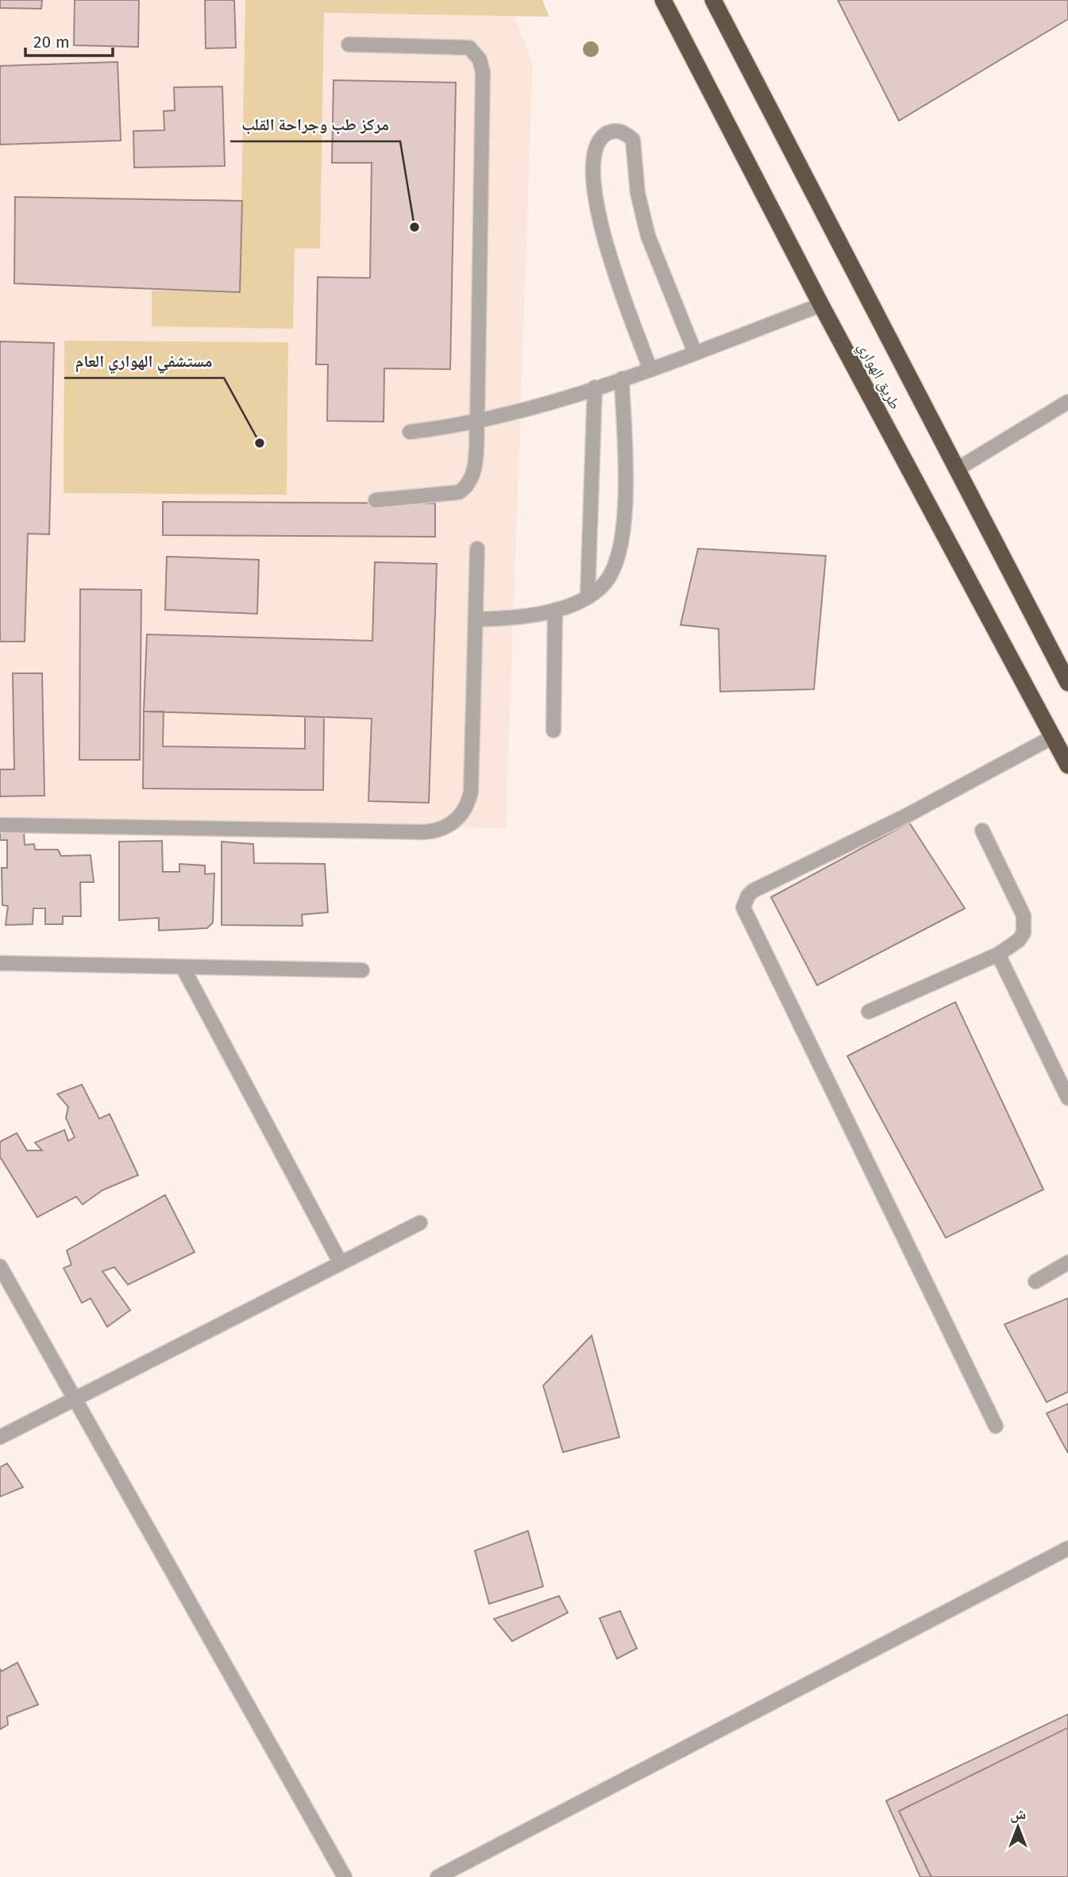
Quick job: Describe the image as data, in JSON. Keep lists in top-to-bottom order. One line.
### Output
{"streets":{"highway":["طريق الهواري"]},"places":["مركز طب وجراحة القلب","مستشفي الهواري العام"],"scale_bar":"20 m","north":"top"}
